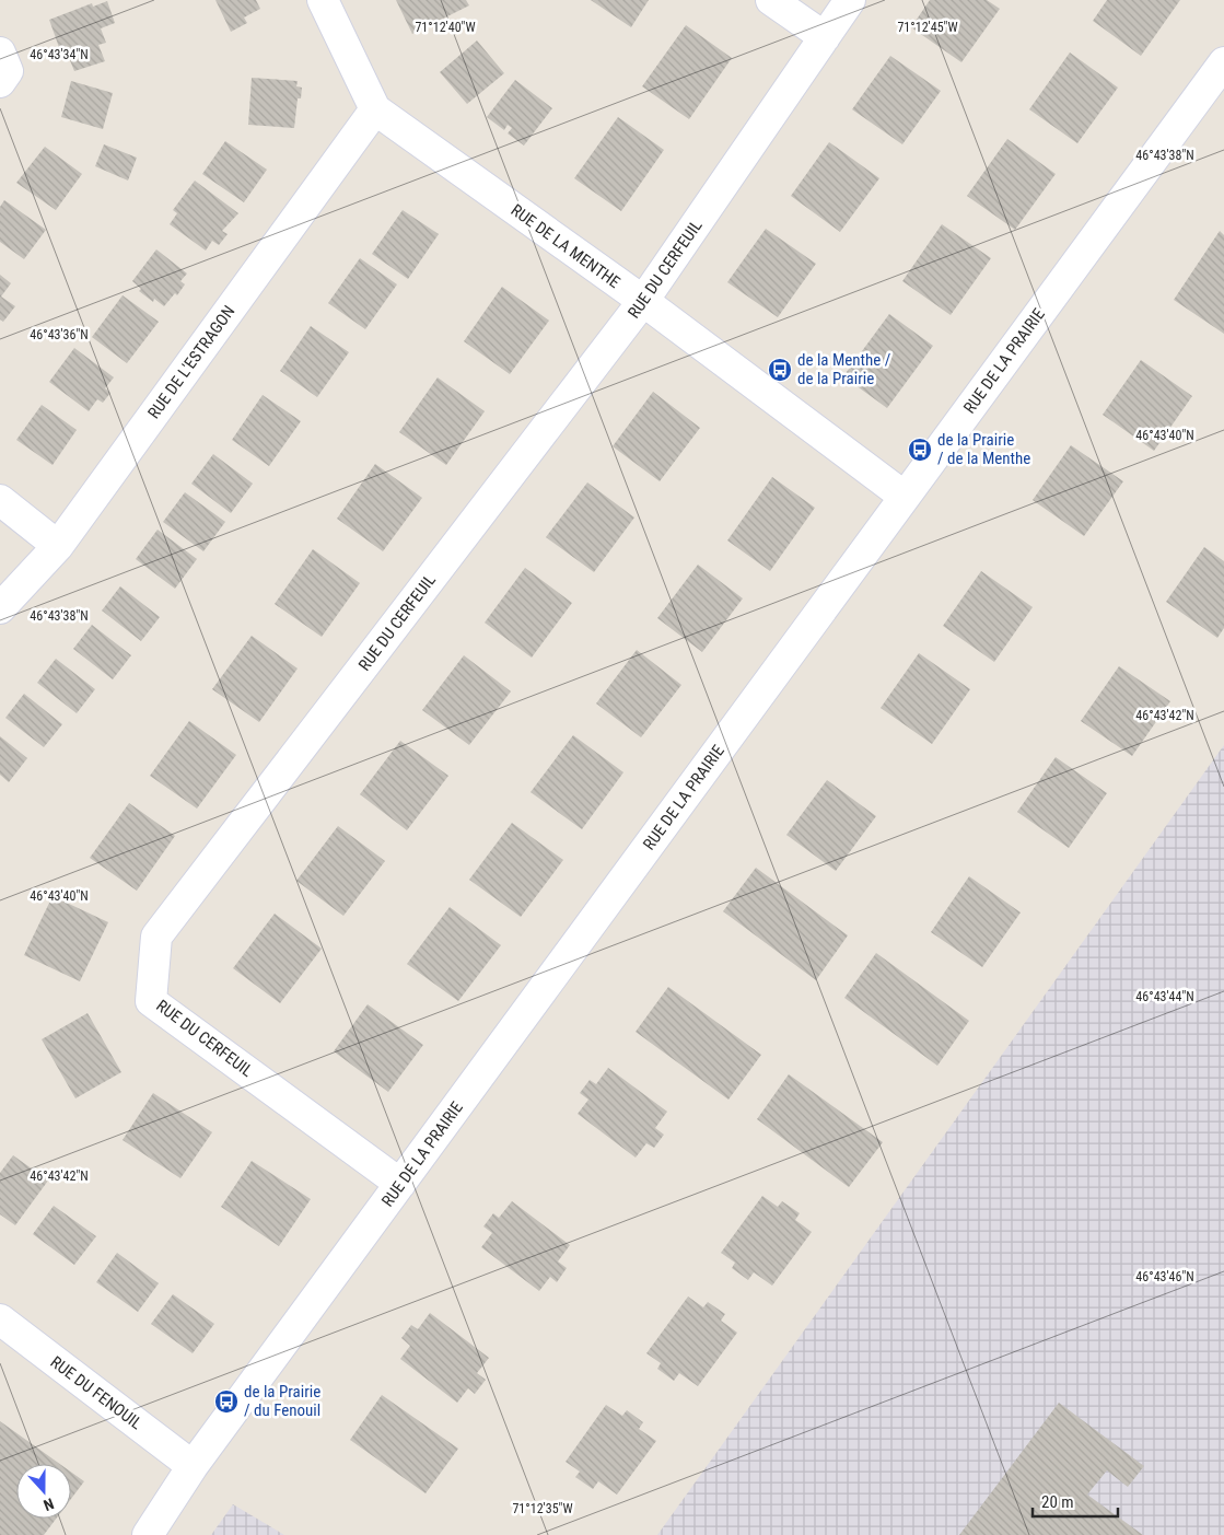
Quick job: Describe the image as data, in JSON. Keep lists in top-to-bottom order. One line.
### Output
{"streets":{"street":["RUE DE LA MENTHE","RUE DU CERFEUIL","RUE DE LA PRAIRIE","RUE DE L'ESTRAGON","RUE DU FENOUIL"]},"crossings":[["RUE DE LA MENTHE","RUE DU CERFEUIL"],["RUE DE LA MENTHE","RUE DE LA PRAIRIE"],["RUE DE LA MENTHE","RUE DE L'ESTRAGON"],["RUE DU CERFEUIL","RUE DE LA PRAIRIE"],["RUE DE LA PRAIRIE","RUE DU FENOUIL"]],"places":{"bus stop":["de la Menthe / de la Prairie","de la Prairie / de la Menthe","de la Prairie / du Fenouil"]},"scale_bar":"20 m","north":"bottom","coordinates":["71°12'45\"W","71°12'40\"W","46°43'34\"N","46°43'38\"N","46°43'36\"N","46°43'40\"N","46°43'42\"N","46°43'44\"N","46°43'46\"N","71°12'35\"W"]}
